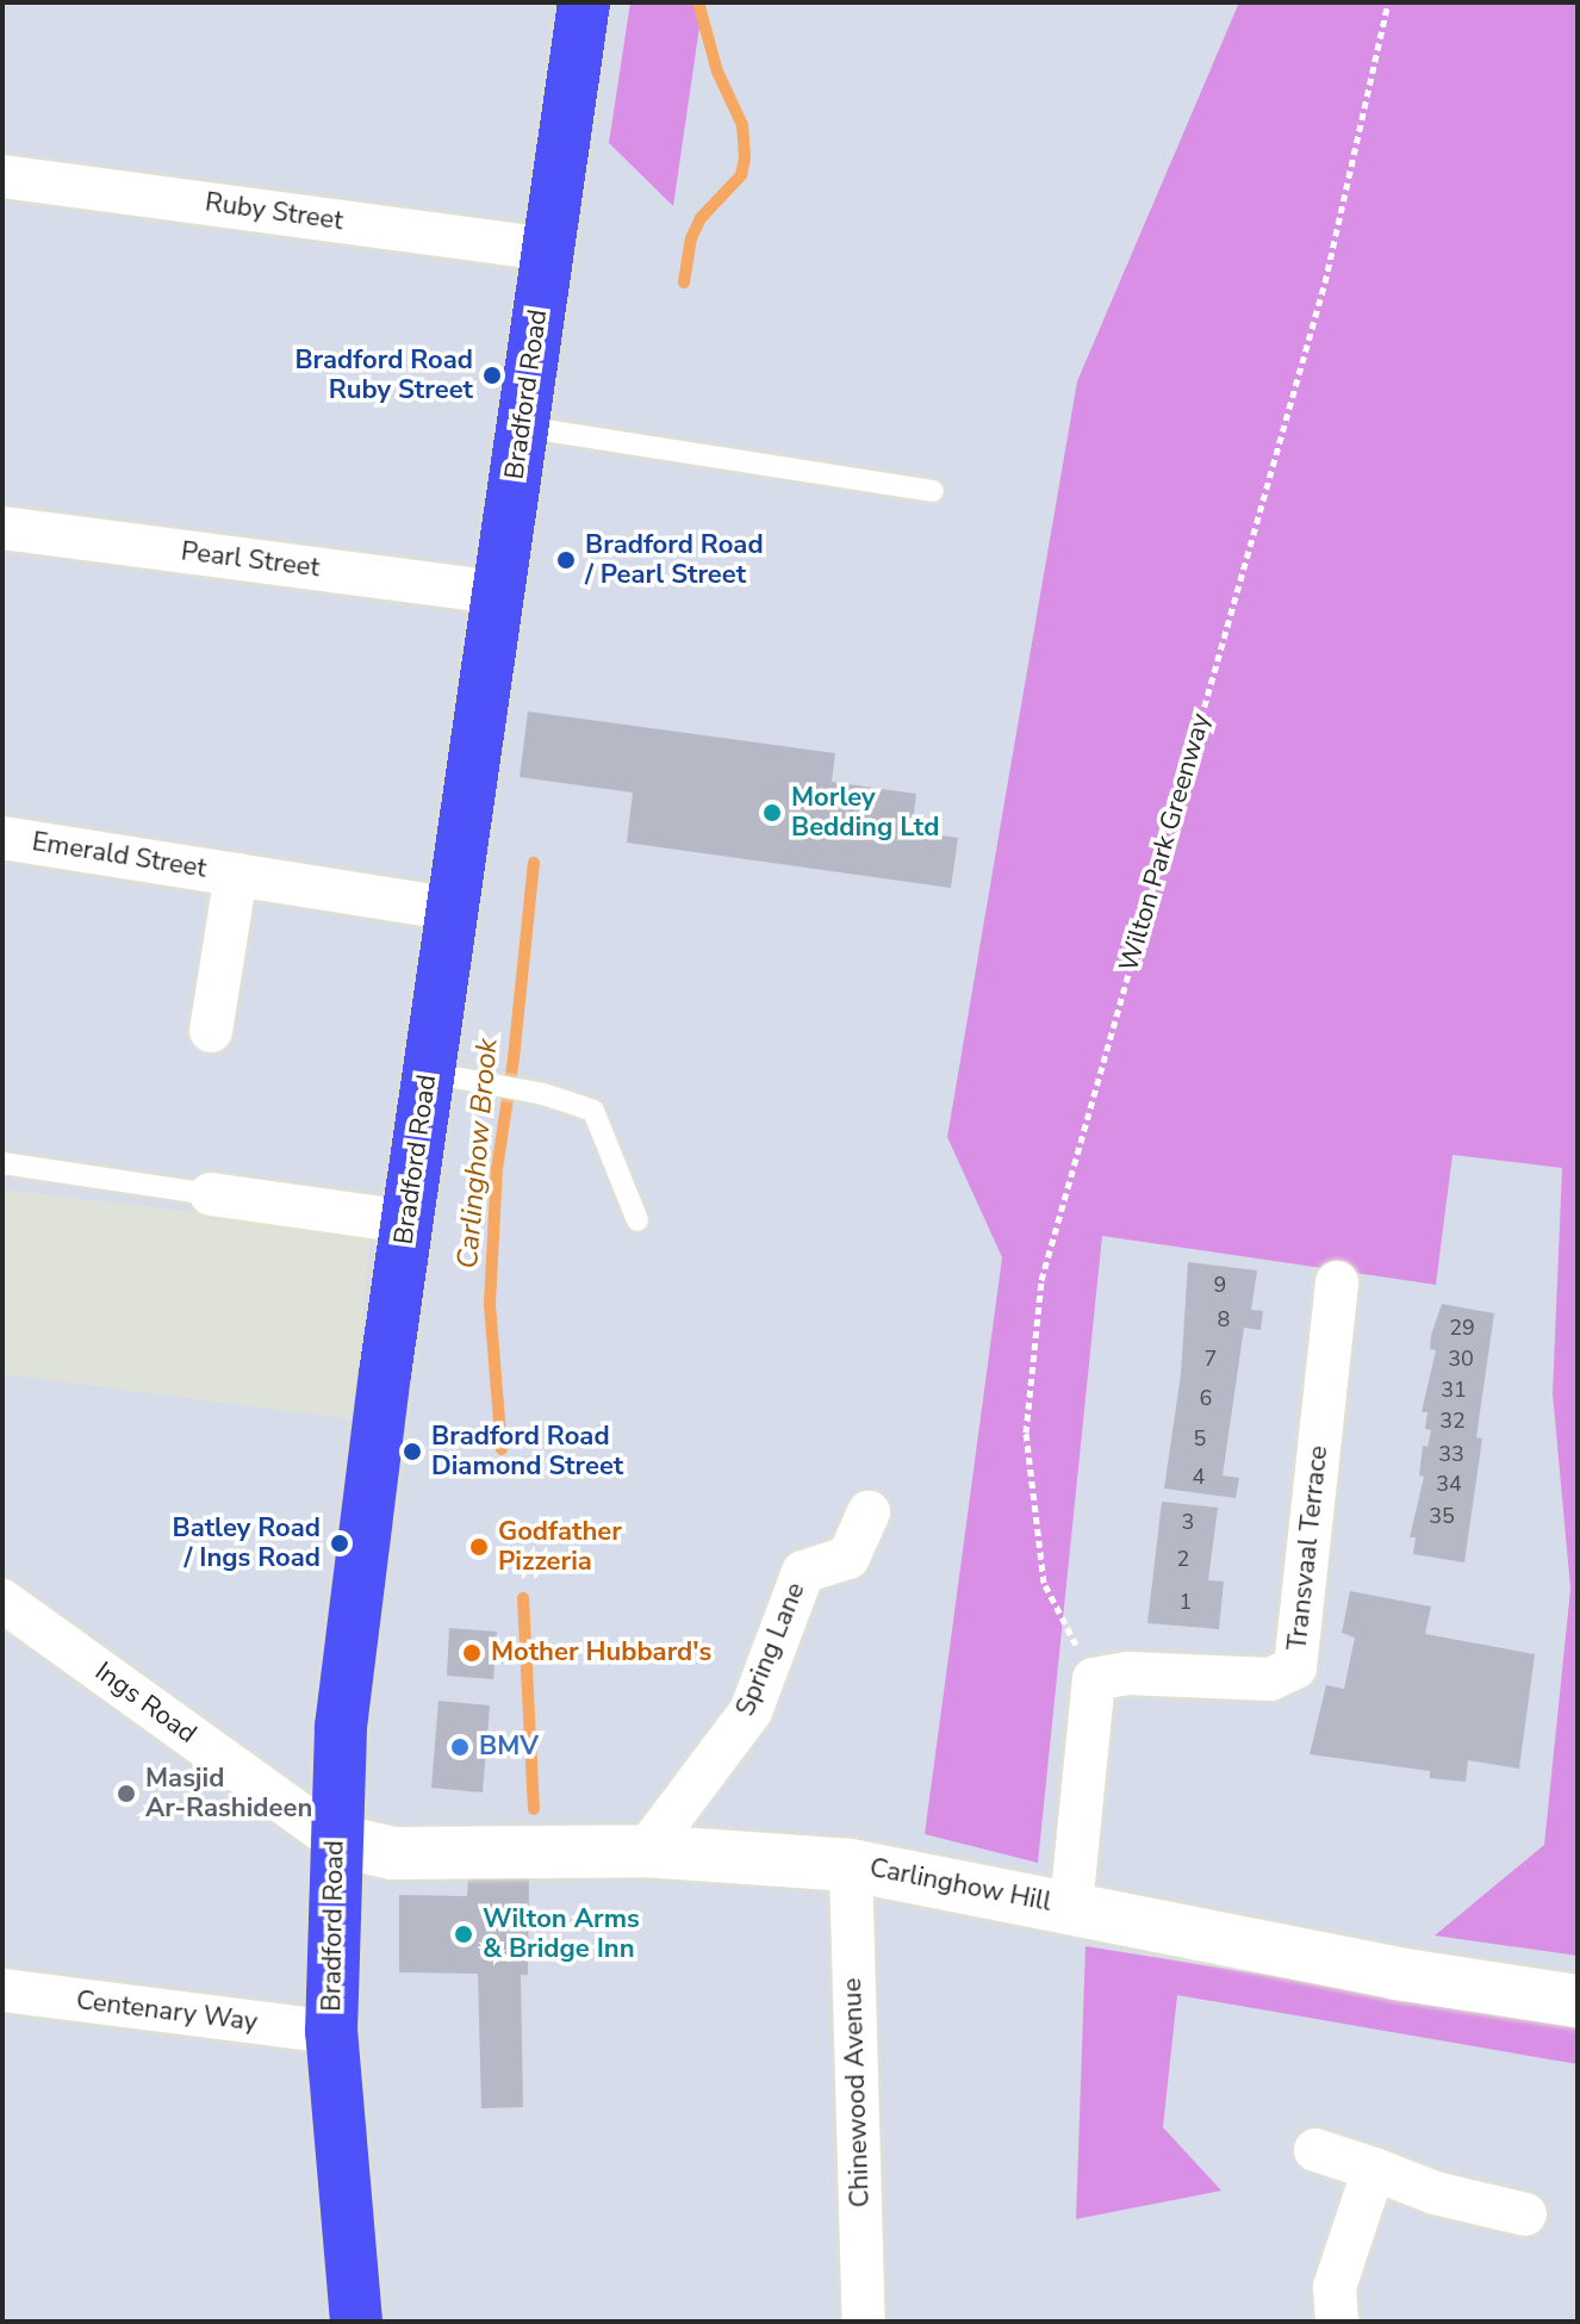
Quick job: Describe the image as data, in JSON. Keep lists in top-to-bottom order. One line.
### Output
{"streets":{"main road":["Bradford Road"],"street":["Ruby Street","Pearl Street","Emerald Street","Transvaal Terrace","Spring Lane","Ings Road","Carlinghow Hill","Centenary Way","Chinewood Avenue"],"path":["Wilton Park Greenway"]},"crossings":[["Ruby Street","Bradford Road"],["Bradford Road","Pearl Street"],["Bradford Road","Emerald Street"],["Bradford Road","Ings Road"],["Bradford Road","Carlinghow Hill"],["Bradford Road","Centenary Way"],["Wilton Park Greenway","Transvaal Terrace"],["Spring Lane","Carlinghow Hill"],["Ings Road","Carlinghow Hill"],["Carlinghow Hill","Chinewood Avenue"]],"water":["Carlinghow Brook"],"places":["Bradford Road Ruby Street","Bradford Road / Pearl Street","Morley Bedding Ltd","Bradford Road Diamond Street","Batley Road / Ings Road","Godfather Pizzeria","Mother Hubbard's","BMV","Masjid Ar-Rashideen","Wilton Arms & Bridge Inn"],"house_numbers":["9","8","29","7","30","31","6","32","5","33","4","34","35","3","2","1"]}
